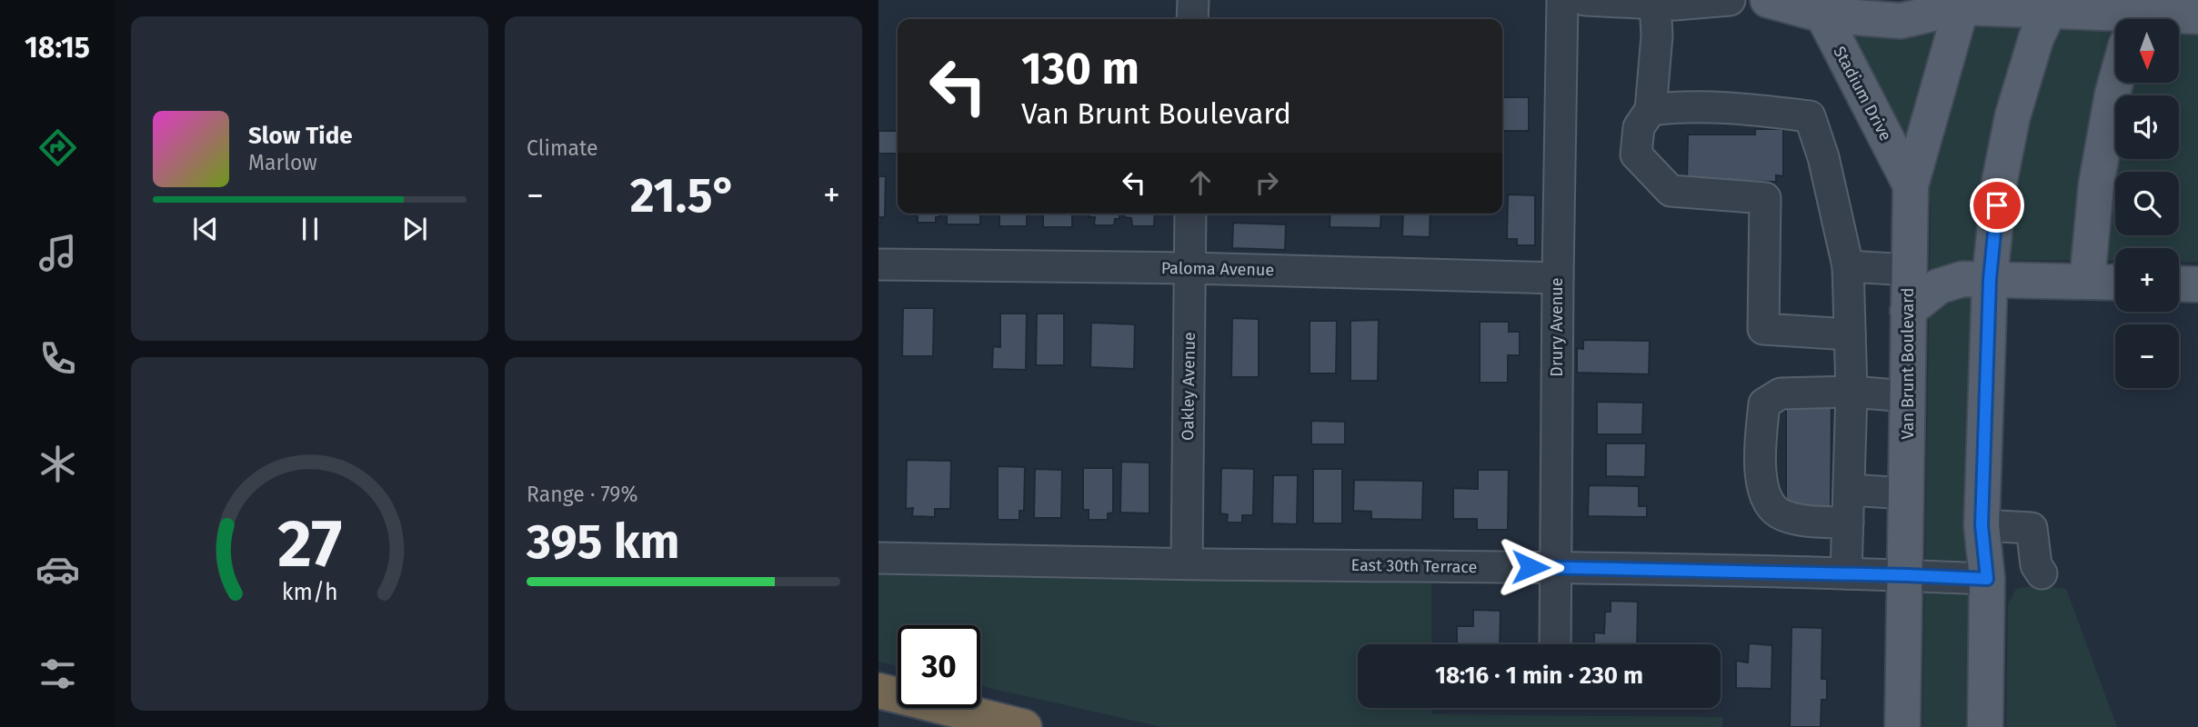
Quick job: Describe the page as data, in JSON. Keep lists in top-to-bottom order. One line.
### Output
{"streets":{"main road":["Stadium Drive","Van Brunt Boulevard"],"street":["Paloma Avenue","Drury Avenue","Oakley Avenue","East 30th Terrace"]},"crossings":[["Stadium Drive","Van Brunt Boulevard"],["Paloma Avenue","Drury Avenue"],["Paloma Avenue","Oakley Avenue"],["Drury Avenue","East 30th Terrace"],["Van Brunt Boulevard","East 30th Terrace"],["Oakley Avenue","East 30th Terrace"]],"north":"bottom","page":{"tabs":"18:15","tile":["Climate",["Range · 79%","395 km"]],"map_buttons":["+","−"],"turn":["130 m","Van Brunt Boulevard"],"song":["Slow Tide","Marlow"],"heat":["−","21.5°","+"],"limit":"30","trip":"18:16 · 1 min · 230 m","gauge":["27","km/h"]}}
